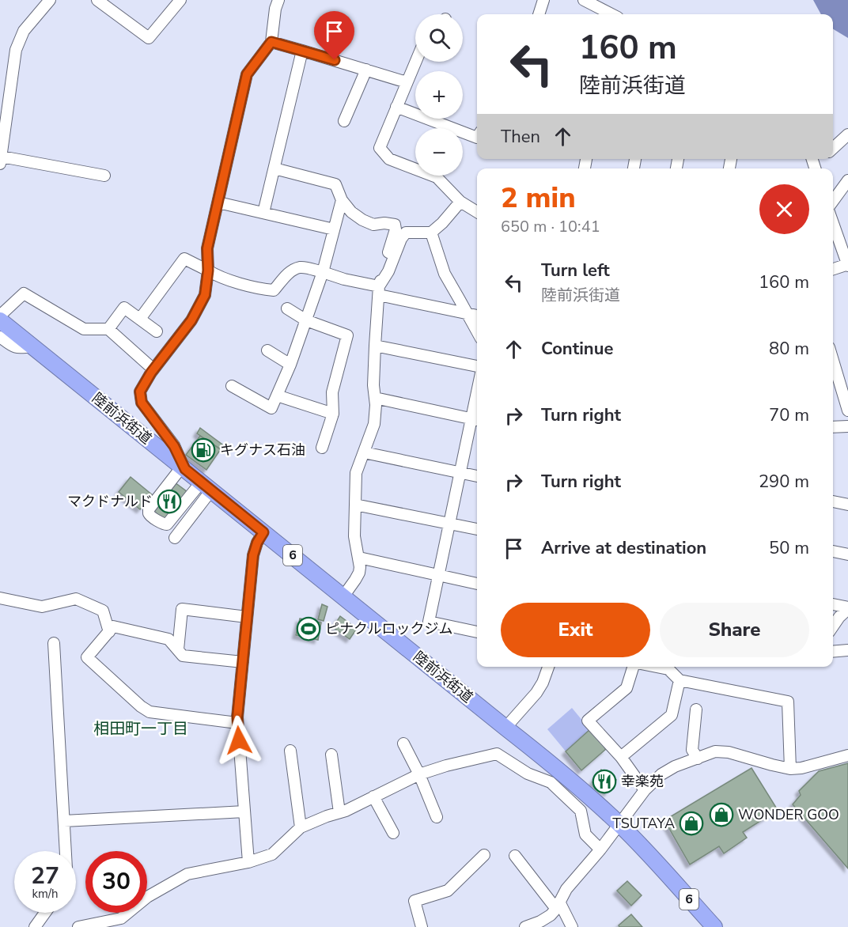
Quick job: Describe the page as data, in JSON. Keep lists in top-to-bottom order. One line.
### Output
{"streets":{"highway":["陸前浜街道","6"]},"districts":["相田町一丁目"],"places":{"fuel station":["キグナス石油"],"restaurant":["マクドナルド","幸楽苑"],"sports":["ピナクルロックジム"],"shop":["WONDER GOO","TSUTAYA"]},"page":{"map_buttons":["+","−"],"turn":["160 m","陸前浜街道"],"then":"Then","heading":["2 min","650 m · 10:41"],"list":[{"name":"Turn left","note":"陸前浜街道","value":"160 m"},{"name":"Continue","value":"80 m"},{"name":"Turn right","value":"70 m"},{"name":"Turn right","value":"290 m"},{"name":"Arrive at destination","value":"50 m"}],"buttons":["Exit","Share"],"speed":"27 km/h","limit":"30"}}
